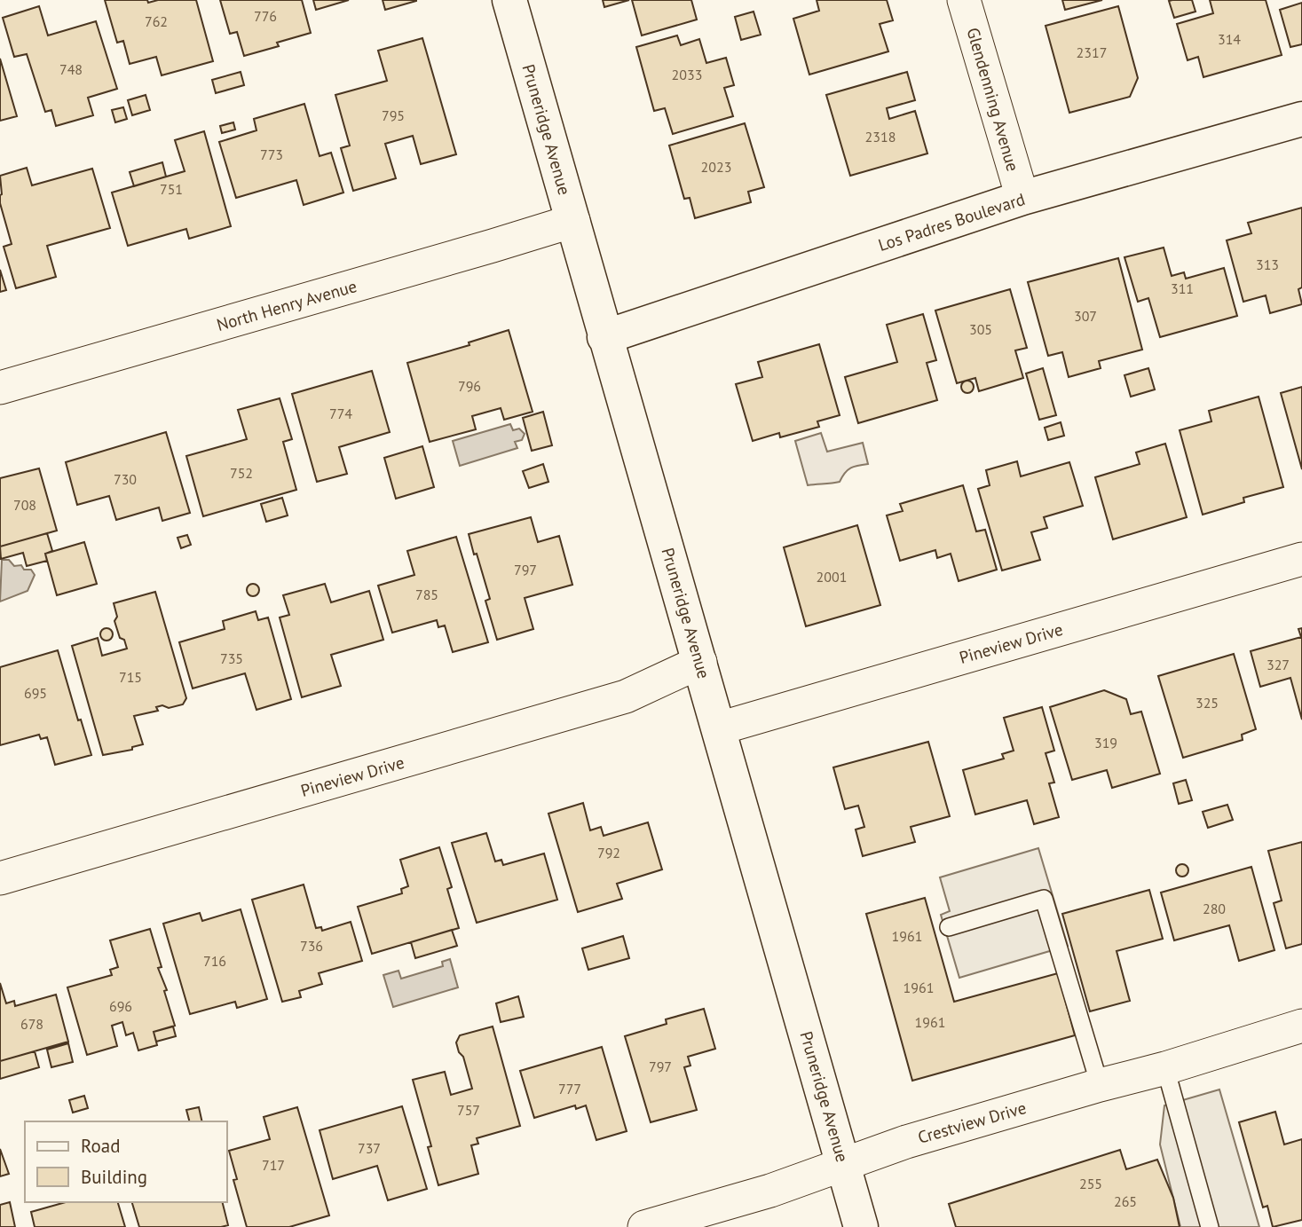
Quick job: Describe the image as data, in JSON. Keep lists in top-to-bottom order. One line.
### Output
{"streets":{"main road":["Pruneridge Avenue","Los Padres Boulevard"],"street":["Glendenning Avenue","North Henry Avenue","Pineview Drive","Crestview Drive"]},"crossings":[["Glendenning Avenue","Los Padres Boulevard"],["Pruneridge Avenue","Los Padres Boulevard"],["Pruneridge Avenue","North Henry Avenue"],["Pruneridge Avenue","Pineview Drive"],["Pruneridge Avenue","Crestview Drive"]],"house_numbers":["776","762","314","2317","748","2033","795","2318","773","2023","751","313","311","307","305","796","774","752","730","708","797","2001","785","735","327","715","695","325","319","792","280","1961","736","716","1961","696","1961","678","797","777","757","737","717","255","265"],"legend":["Road","Building"]}
